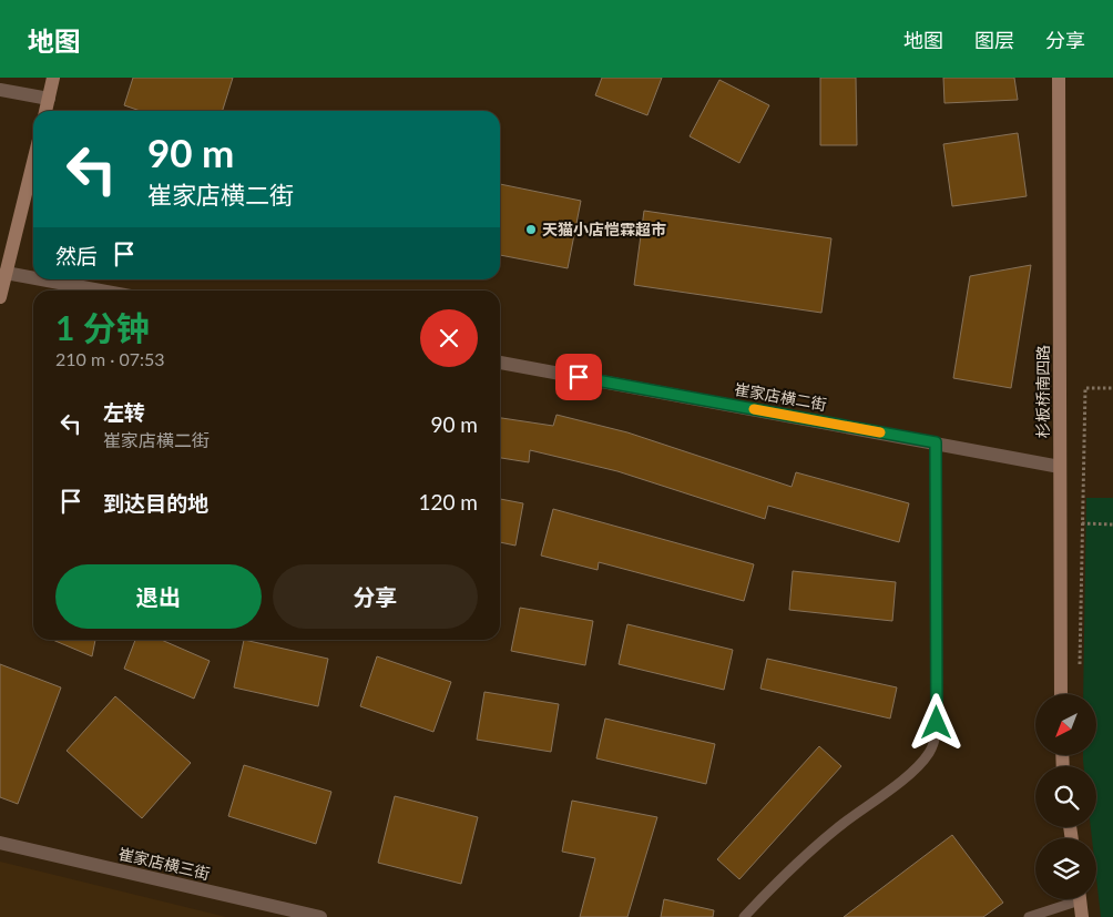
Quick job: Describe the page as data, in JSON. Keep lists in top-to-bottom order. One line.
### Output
{"streets":{"street":["杉板桥南四路","崔家店横二街","崔家店横三街"]},"crossings":[["杉板桥南四路","崔家店横二街"]],"places":["天猫小店恺霖超市"],"north":"bottom left","page":{"header":"地图","nav":["地图","图层","分享"],"turn":["90 m","崔家店横二街"],"then":"然后","heading":["1 分钟","210 m · 07:53"],"list":[{"name":"左转","note":"崔家店横二街","value":"90 m"},{"name":"到达目的地","value":"120 m"}],"buttons":["退出","分享"]}}
